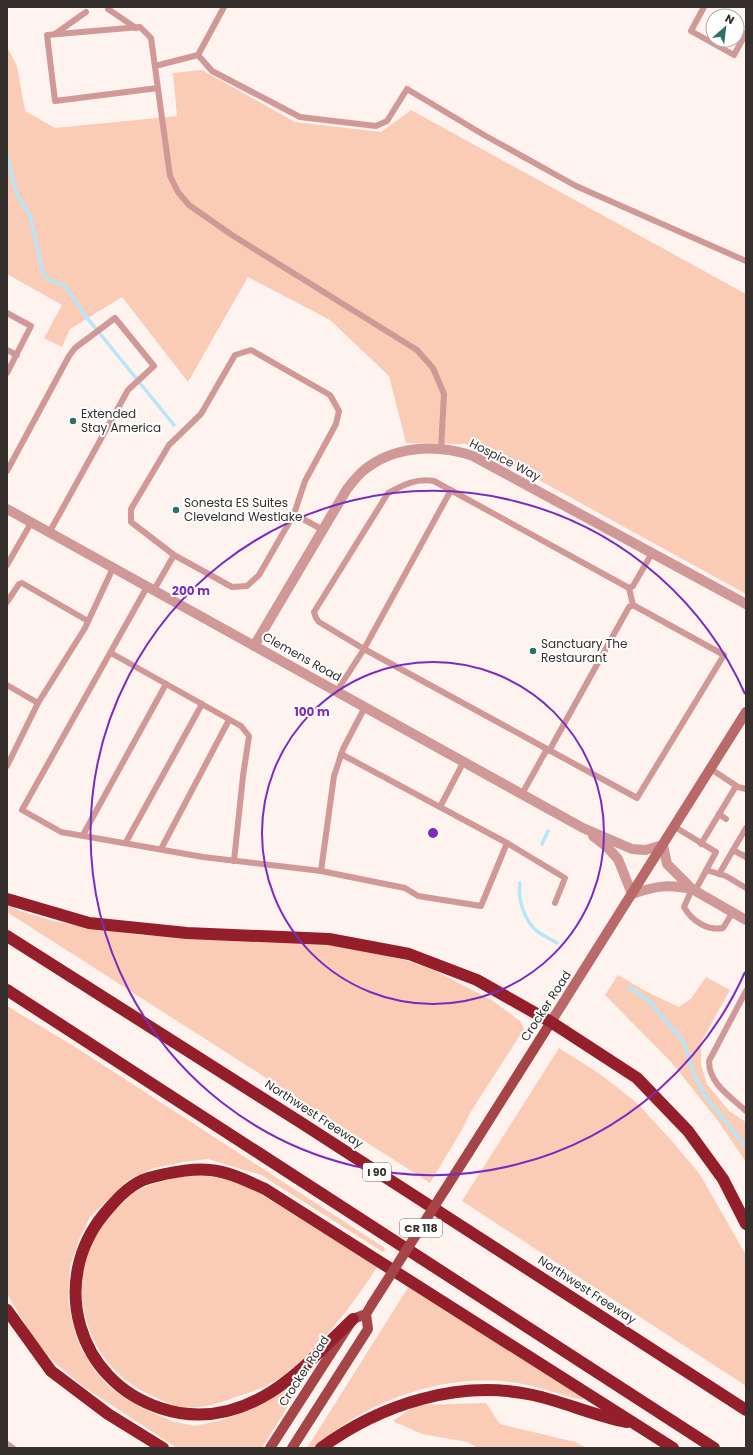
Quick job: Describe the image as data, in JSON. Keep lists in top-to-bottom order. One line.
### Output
{"streets":{"highway":["Northwest Freeway","I 90"],"main road":["Crocker Road","CR 118"],"street":["Hospice Way","Clemens Road"]},"crossings":[["Hospice Way","Clemens Road"],["Clemens Road","Crocker Road"]],"places":["Extended Stay America","Sonesta ES Suites Cleveland Westlake","Sanctuary The Restaurant"],"north":"top right","rings":["200 m","100 m"]}
